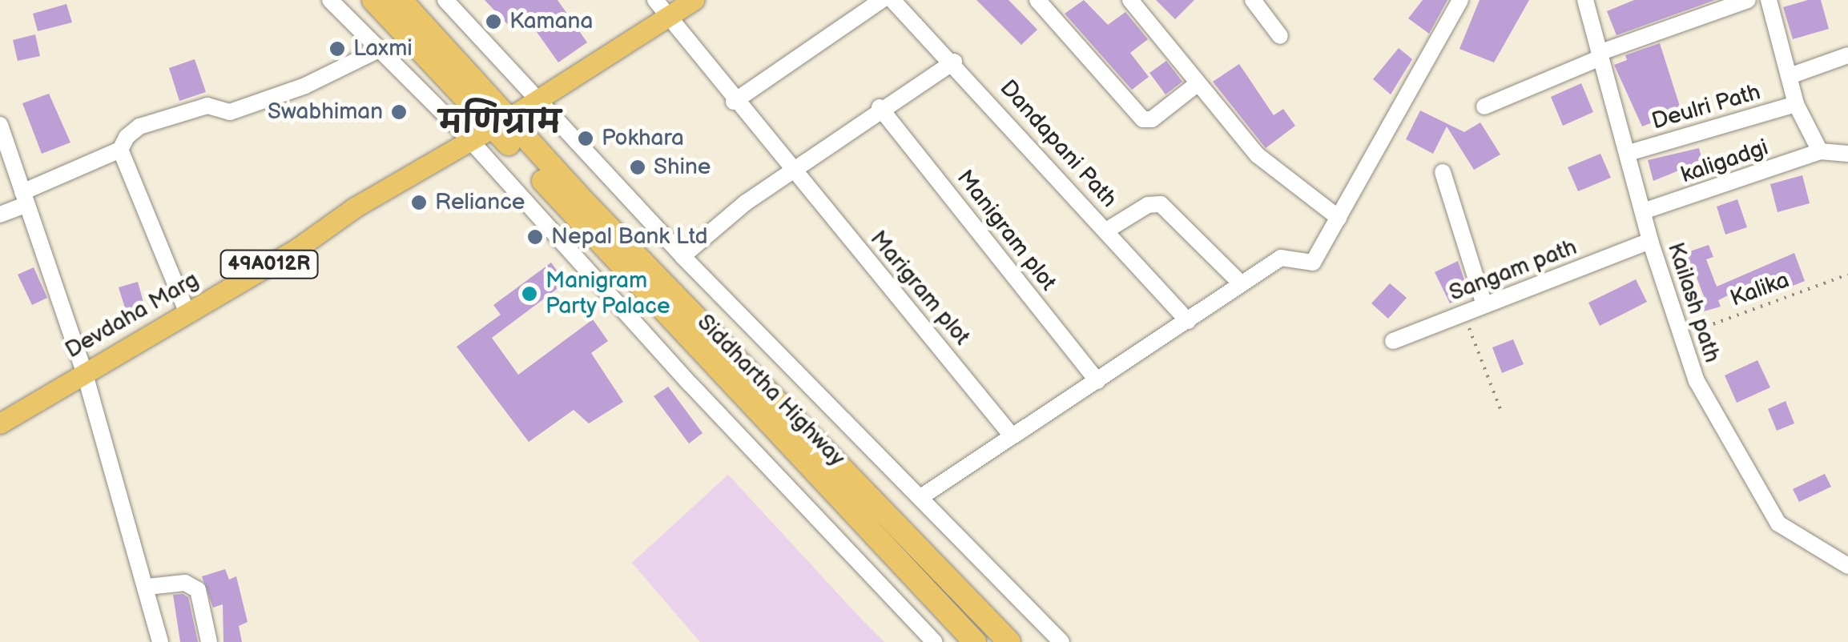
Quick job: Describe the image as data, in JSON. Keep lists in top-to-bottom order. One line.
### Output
{"streets":{"highway":["Siddhartha Highway"],"main road":["49A012R","Devdaha Marg"],"street":["Deulri Path","Dandapani Path","kaligadgi","Manigram plot","Sangam path","Marigram plot","Kailash path"],"path":["Kalika"]},"crossings":[["Deulri Path","Kailash path"],["kaligadgi","Kailash path"],["49A012R","Marigram plot"],["49A012R","Devdaha Marg"],["Sangam path","Kailash path"],["Kalika","Kailash path"],["Devdaha Marg","Siddhartha Highway"]],"districts":["मणिग्राम"],"places":["Kamana","Laxmi","Swabhiman","Pokhara","Shine","Reliance","Nepal Bank Ltd","Manigram Party Palace"]}
